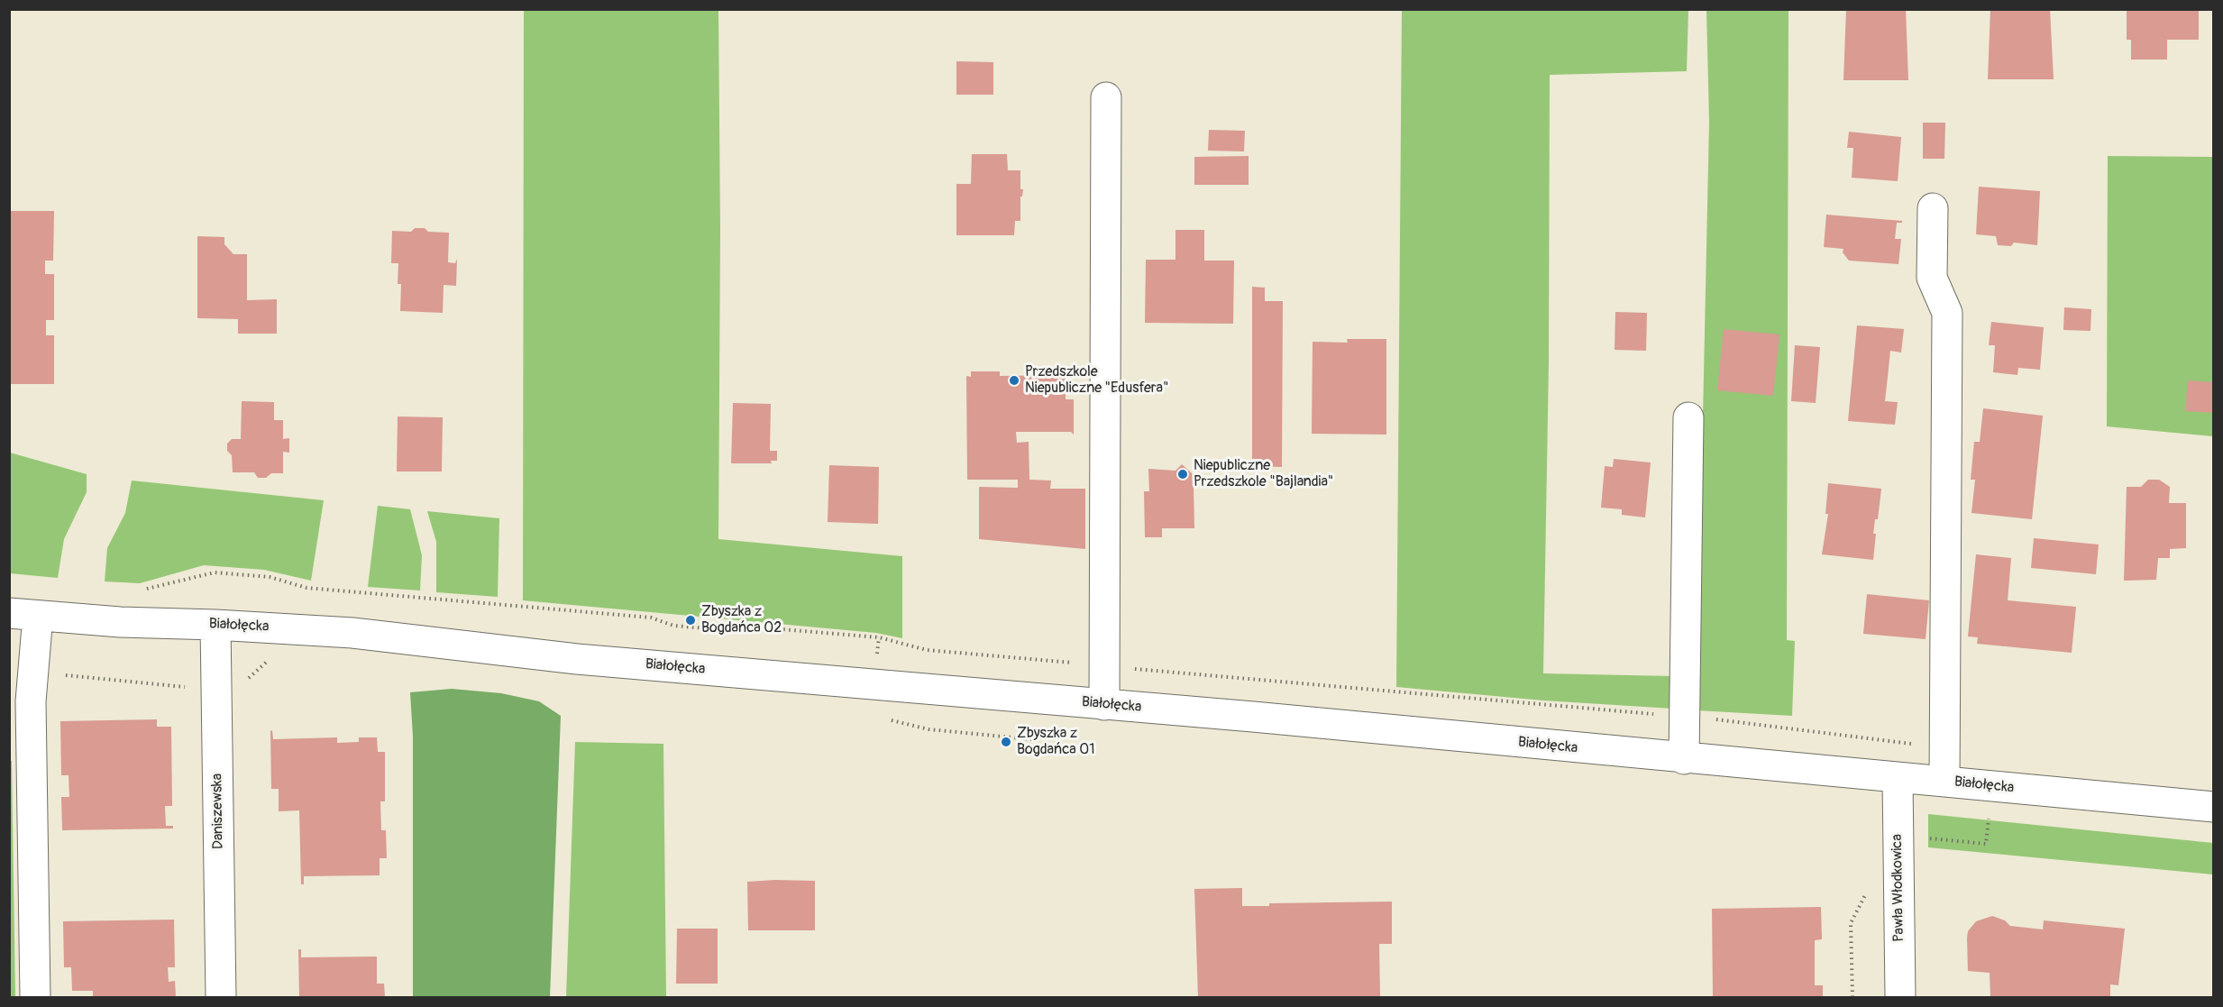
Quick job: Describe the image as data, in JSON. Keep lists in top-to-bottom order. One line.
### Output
{"streets":{"street":["Białołęcka","Daniszewska","Pawła Włodkowica"]},"crossings":[["Białołęcka","Daniszewska"],["Białołęcka","Pawła Włodkowica"]],"places":["Przedszkole Niepubliczne \"Edusfera\"","Niepubliczne Przedszkole \"Bajlandia\"","Zbyszka z Bogdańca 02","Zbyszka z Bogdańca 01"]}
